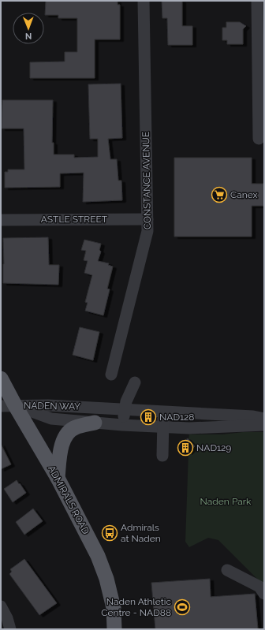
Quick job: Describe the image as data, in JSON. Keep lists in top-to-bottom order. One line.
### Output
{"streets":{"main road":["ADMIRALS ROAD"],"street":["CONSTANCE AVENUE","ASTLE STREET","NADEN WAY"]},"crossings":[["CONSTANCE AVENUE","ASTLE STREET"],["NADEN WAY","ADMIRALS ROAD"]],"parks":["Naden Park"],"places":{"supermarket":["Canex"],"building":["NAD128","NAD129"],"bus stop":["Admirals at Naden"],"sports":["Naden Athletic Centre - NAD88"]},"north":"bottom"}
